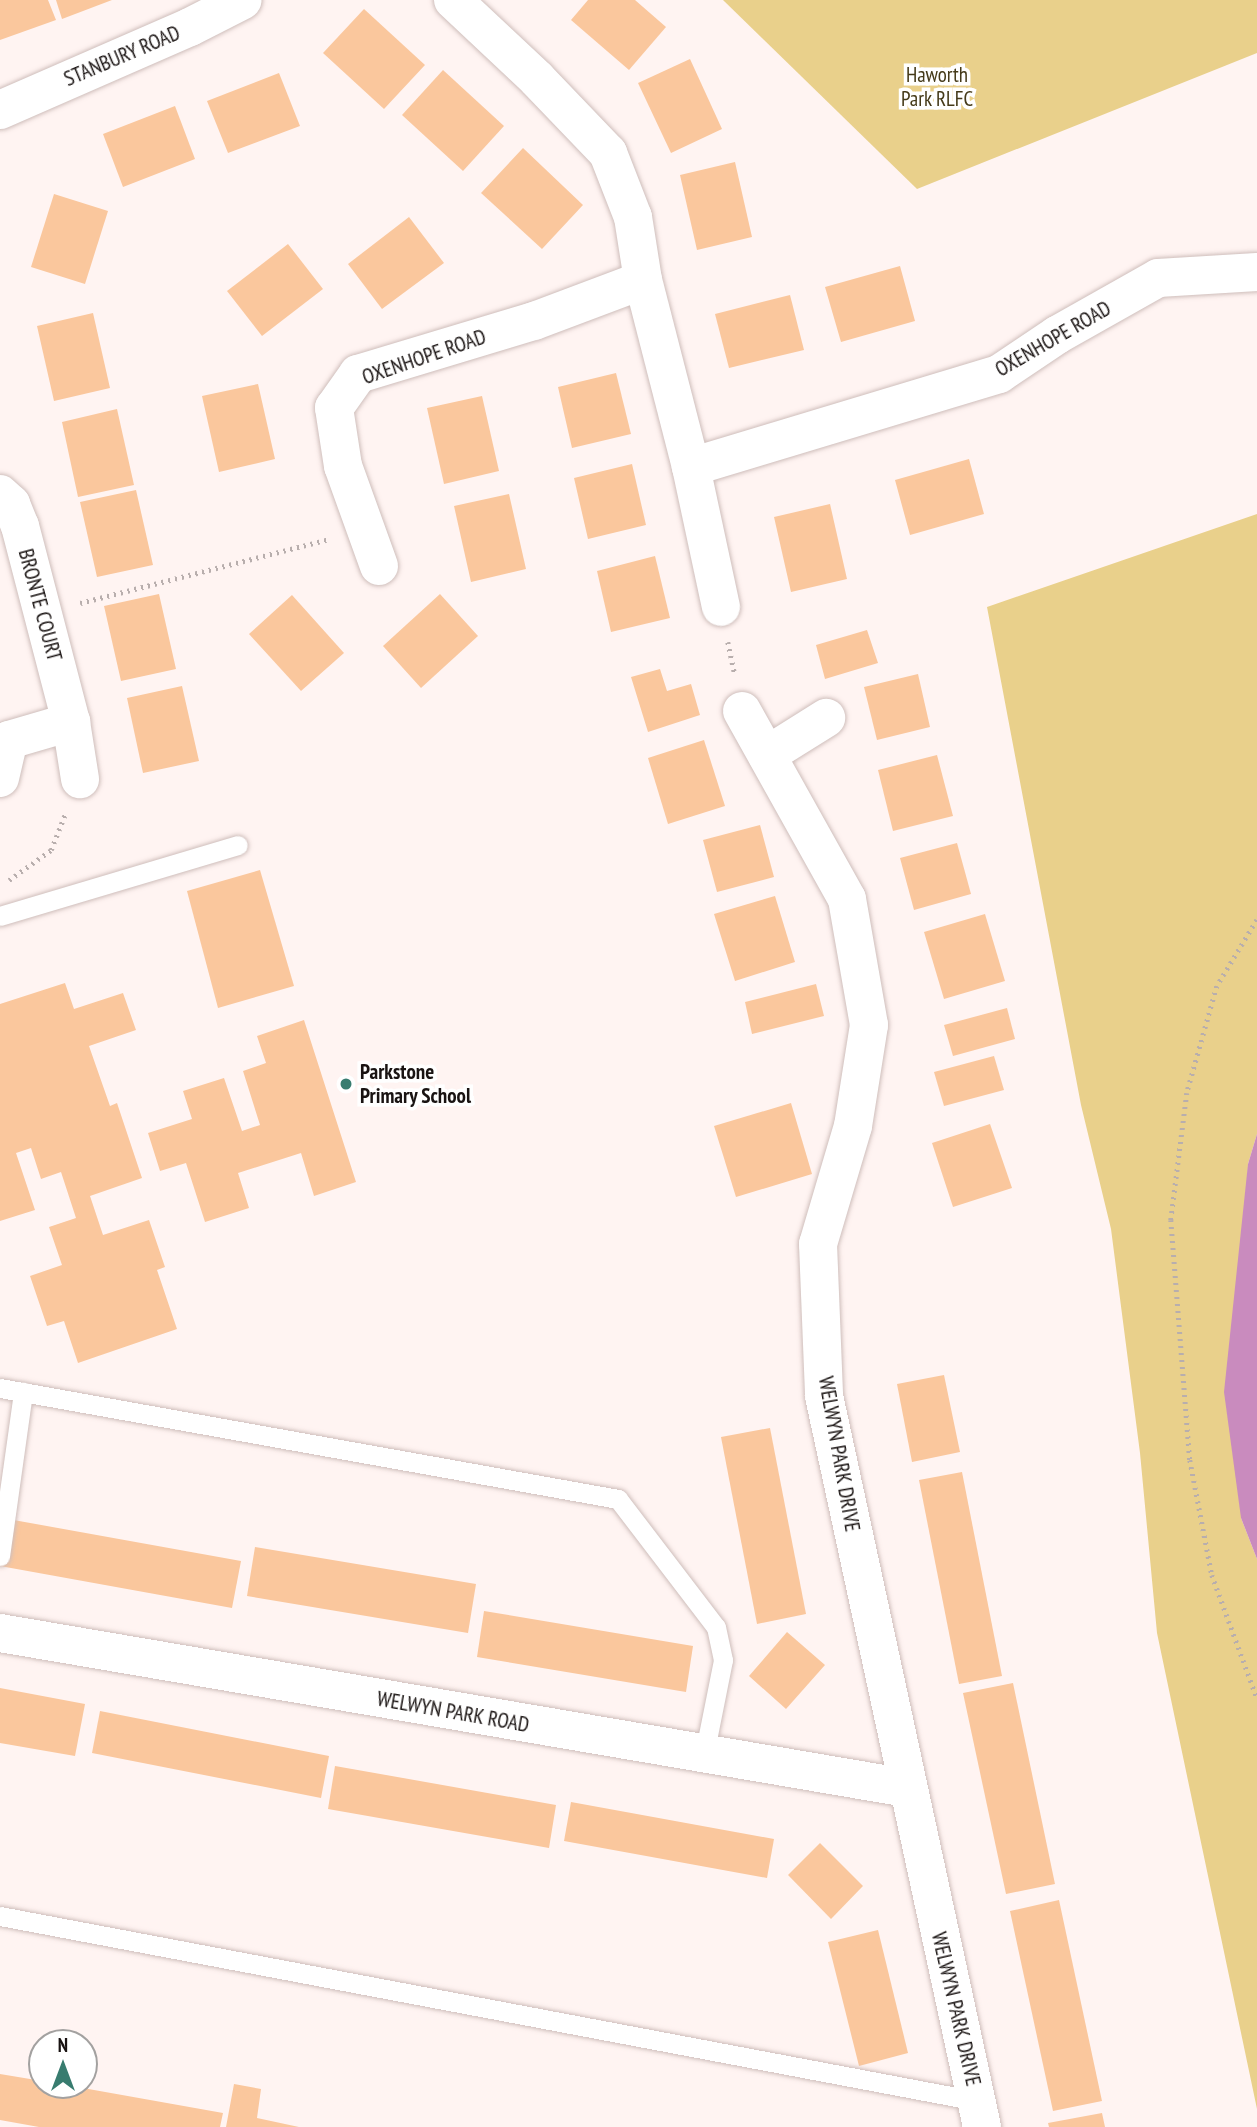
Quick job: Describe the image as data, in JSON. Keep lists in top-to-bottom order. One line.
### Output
{"streets":{"street":["STANBURY ROAD","OXENHOPE ROAD","BRONTE COURT","WELWYN PARK DRIVE","WELWYN PARK ROAD"]},"crossings":[["WELWYN PARK DRIVE","WELWYN PARK ROAD"]],"parks":["Haworth Park RLFC"],"places":["Parkstone Primary School"],"north":"top"}
